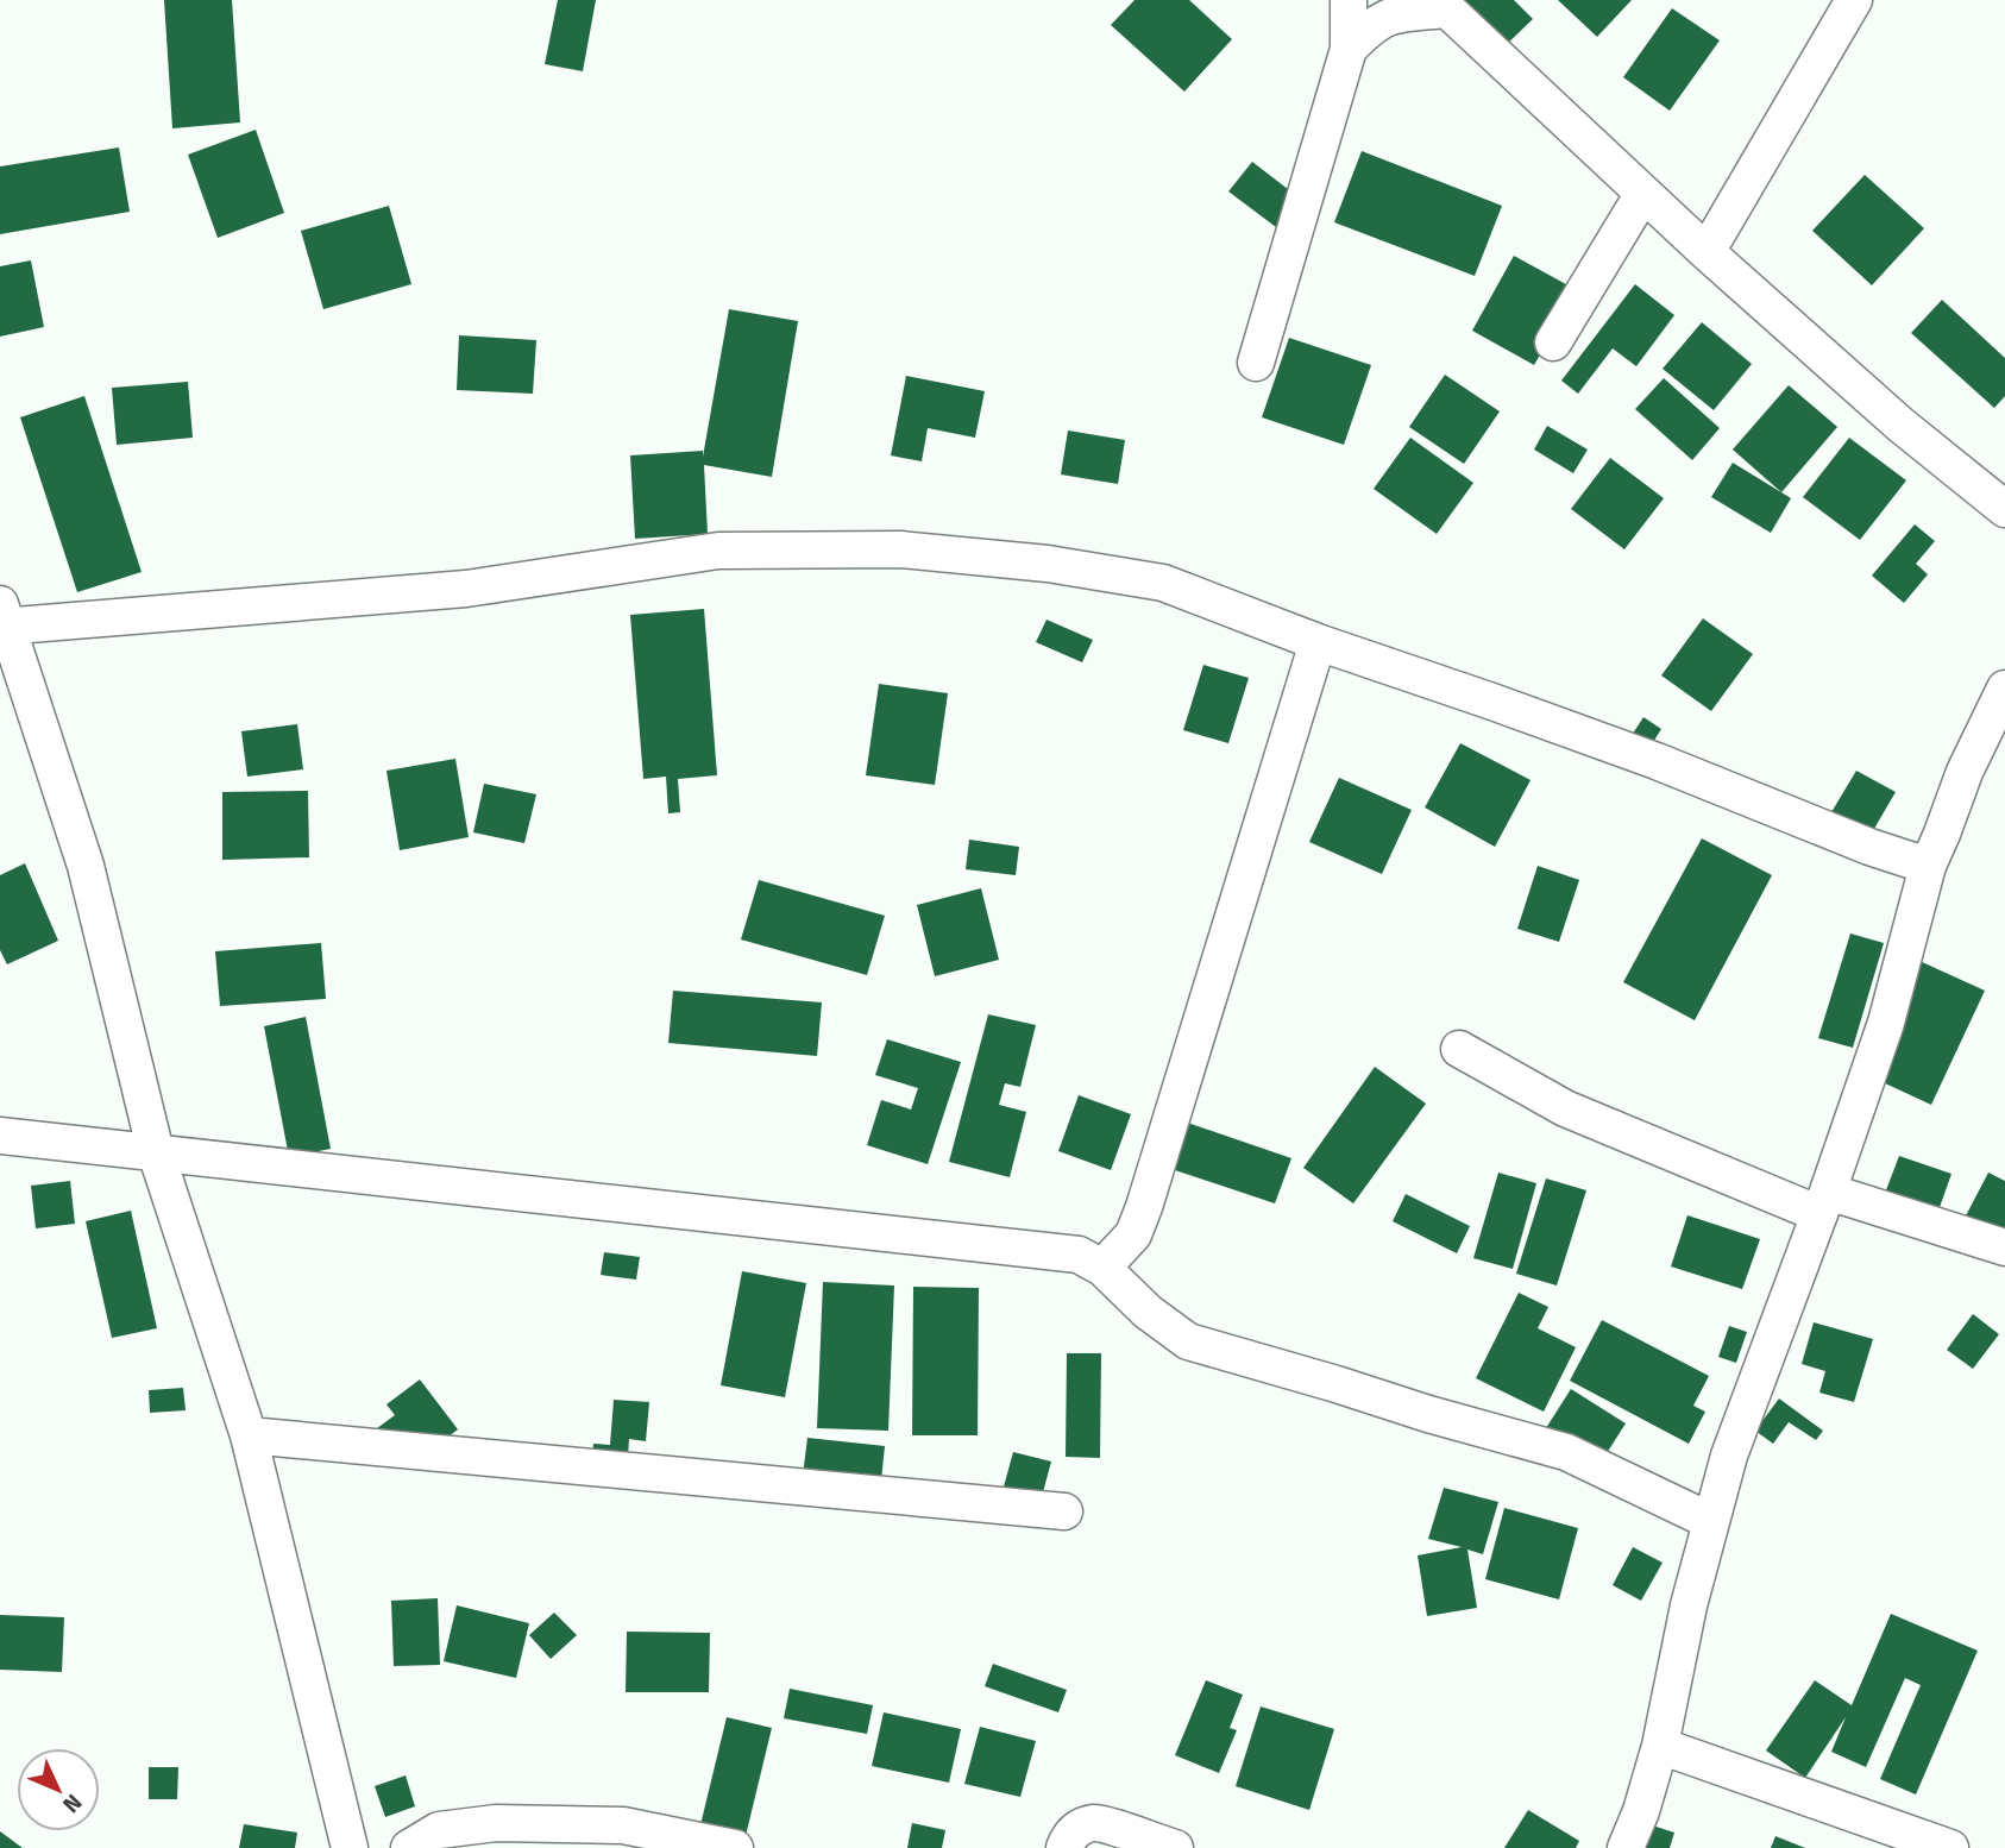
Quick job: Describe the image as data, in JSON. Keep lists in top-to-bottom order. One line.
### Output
{"north":"bottom right"}
